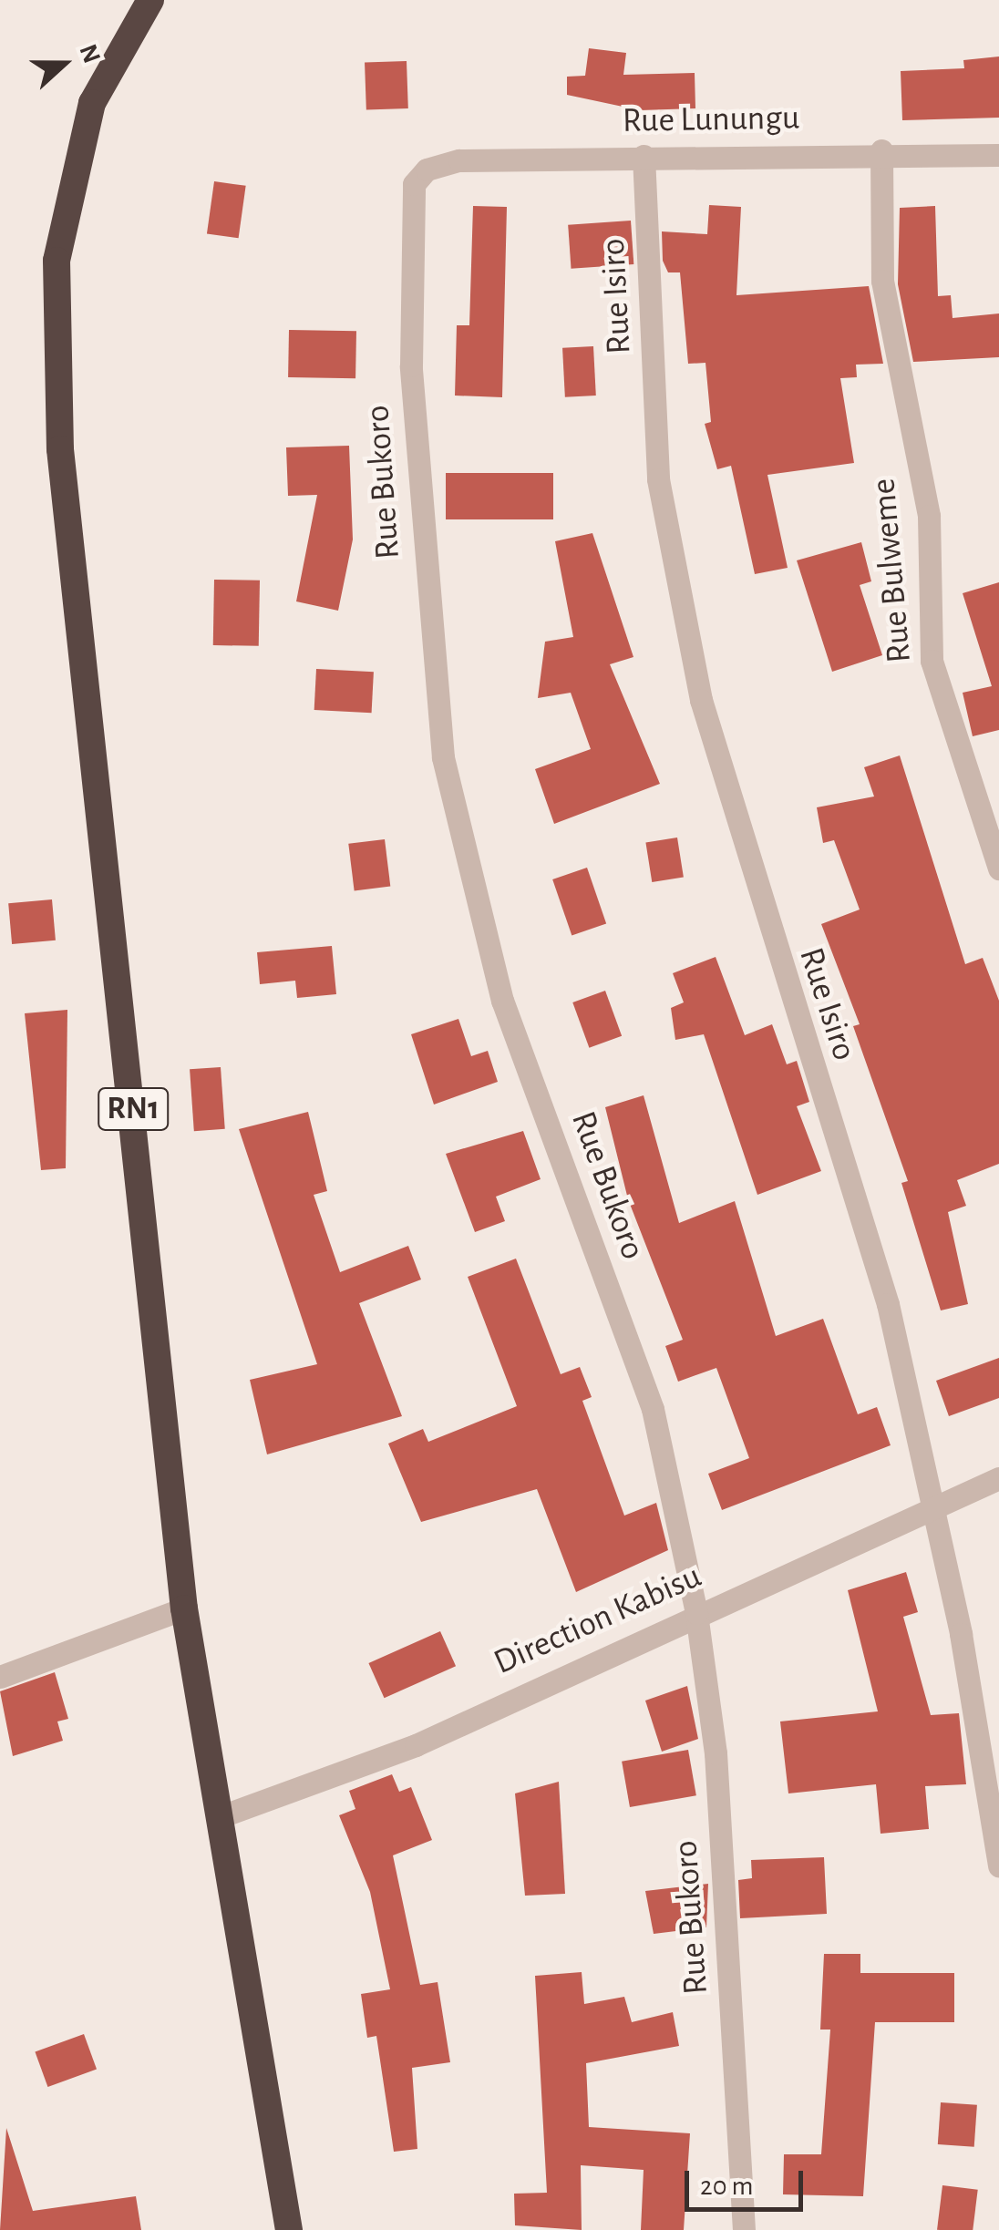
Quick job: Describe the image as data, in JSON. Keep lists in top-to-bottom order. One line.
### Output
{"streets":{"highway":["RN1"],"street":["Rue Lunungu","Rue Isiro","Rue Bukoro","Rue Bulweme","Direction Kabisu"]},"crossings":[["Rue Lunungu","Rue Isiro"],["Rue Lunungu","Rue Bukoro"],["Rue Lunungu","Rue Bulweme"],["Rue Isiro","Direction Kabisu"],["Rue Bukoro","Direction Kabisu"],["RN1","Direction Kabisu"]],"scale_bar":"20 m","north":"right"}
